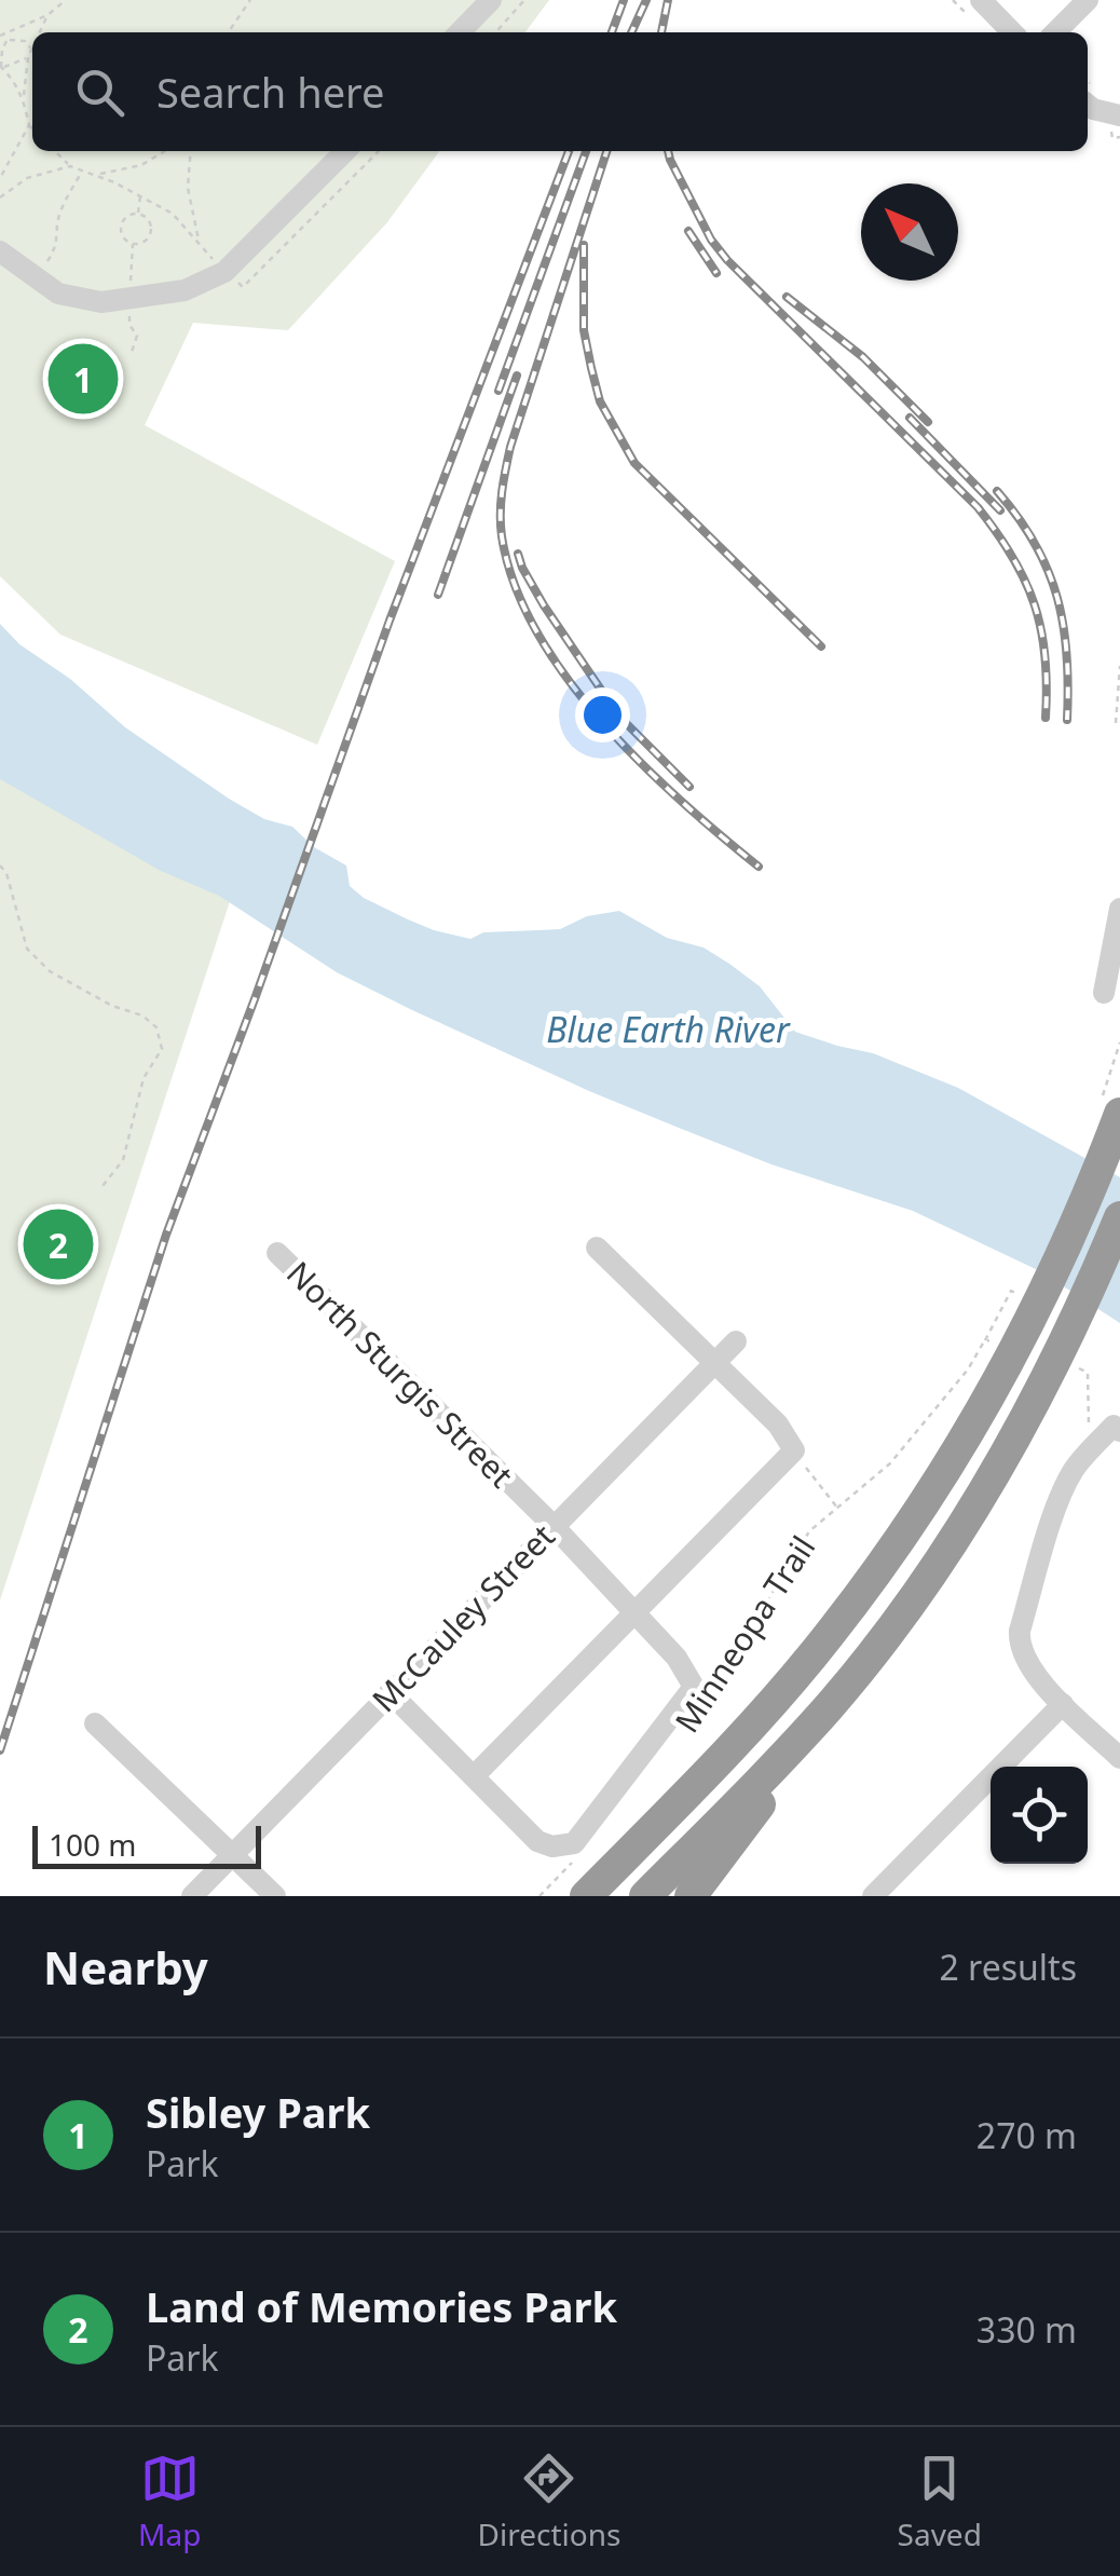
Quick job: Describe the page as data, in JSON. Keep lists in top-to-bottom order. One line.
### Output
{"streets":{"street":["North Sturgis Street","McCauley Street"],"path":["Minneopa Trail"]},"crossings":[["North Sturgis Street","McCauley Street"],["North Sturgis Street","Minneopa Trail"]],"water":["Blue Earth River"],"scale_bar":"100 m","north":"top left","page":{"search":"Search here","pins":["1","2"],"scale":"100 m","heading":["Nearby","2 results"],"list":[{"mark":"1","name":"Sibley Park","note":"Park","value":"270 m"},{"mark":"2","name":"Land of Memories Park","note":"Park","value":"330 m"}],"nav":["Map","Directions","Saved"]}}
